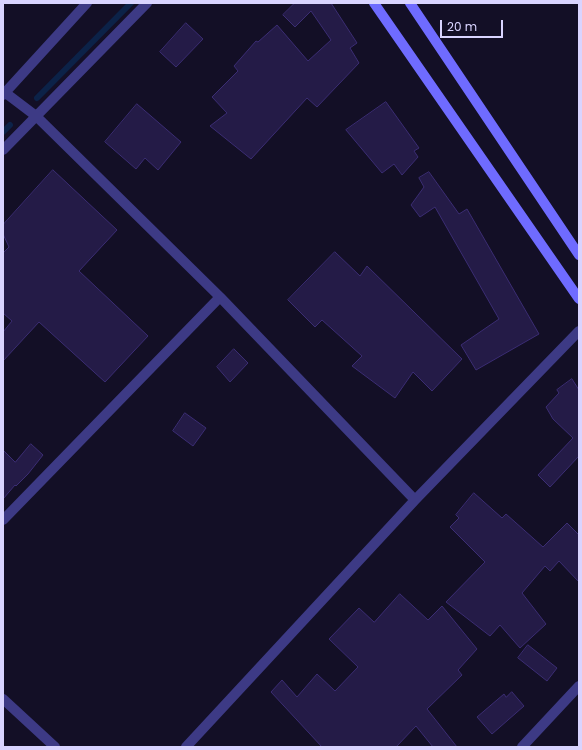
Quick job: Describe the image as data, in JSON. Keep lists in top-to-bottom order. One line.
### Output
{"scale_bar":"20 m"}
